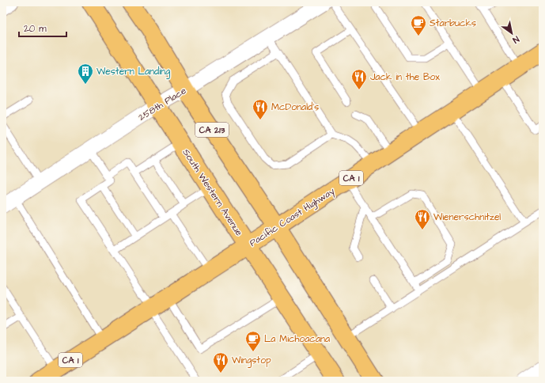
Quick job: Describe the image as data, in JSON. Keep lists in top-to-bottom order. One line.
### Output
{"streets":{"main road":["CA 213","CA 1","South Western Avenue","Pacific Coast Highway"],"street":["258th Place"]},"crossings":[["258th Place","CA 213"],["258th Place","South Western Avenue"],["CA 213","Pacific Coast Highway"],["South Western Avenue","Pacific Coast Highway"]],"places":{"cafe":["Starbucks","La Michoacana"],"building":["Western Landing"],"restaurant":["Jack in the Box","McDonald's","Wienerschnitzel","Wingstop"]},"scale_bar":"20 m","north":"bottom right"}
